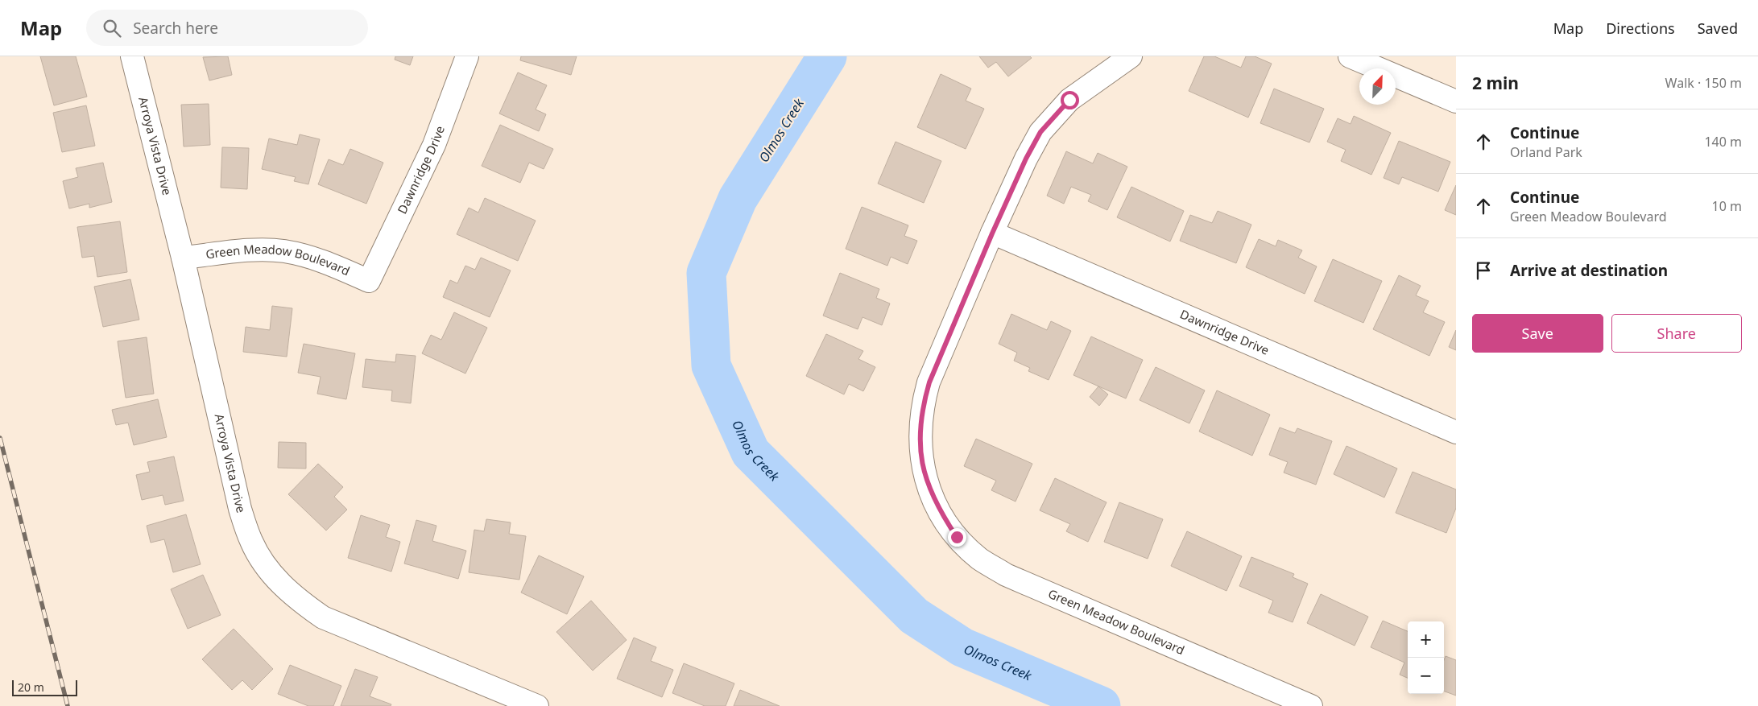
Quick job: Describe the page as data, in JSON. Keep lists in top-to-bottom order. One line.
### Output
{"streets":{"street":["Arroya Vista Drive","Dawnridge Drive","Green Meadow Boulevard"]},"crossings":[["Arroya Vista Drive","Green Meadow Boulevard"],["Dawnridge Drive","Green Meadow Boulevard"]],"water":["Olmos Creek"],"scale_bar":"20 m","north":"top right","page":{"header":"Map","search":"Search here","nav":["Map","Directions","Saved"],"heading":["2 min","Walk · 150 m"],"list":[["Continue","Orland Park","140 m"],["Continue","Green Meadow Boulevard","10 m"],"Arrive at destination"],"buttons":["Save","Share"],"map_buttons":["+","−"],"scale":"20 m"}}
